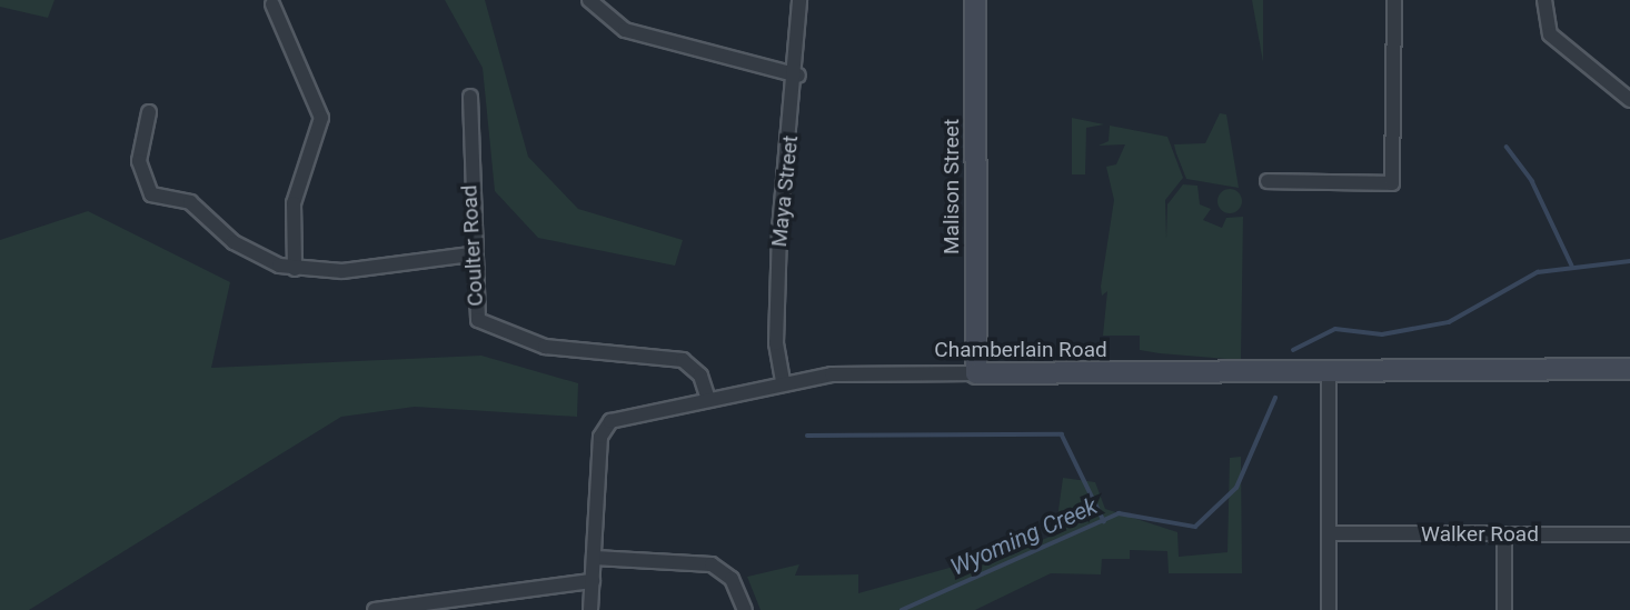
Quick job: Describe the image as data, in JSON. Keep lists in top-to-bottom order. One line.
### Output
{"streets":{"street":["Malison Street","Maya Street","Coulter Road","Chamberlain Road","Walker Road"]},"crossings":[["Malison Street","Chamberlain Road"],["Maya Street","Chamberlain Road"],["Coulter Road","Chamberlain Road"]],"water":["Wyoming Creek"]}
